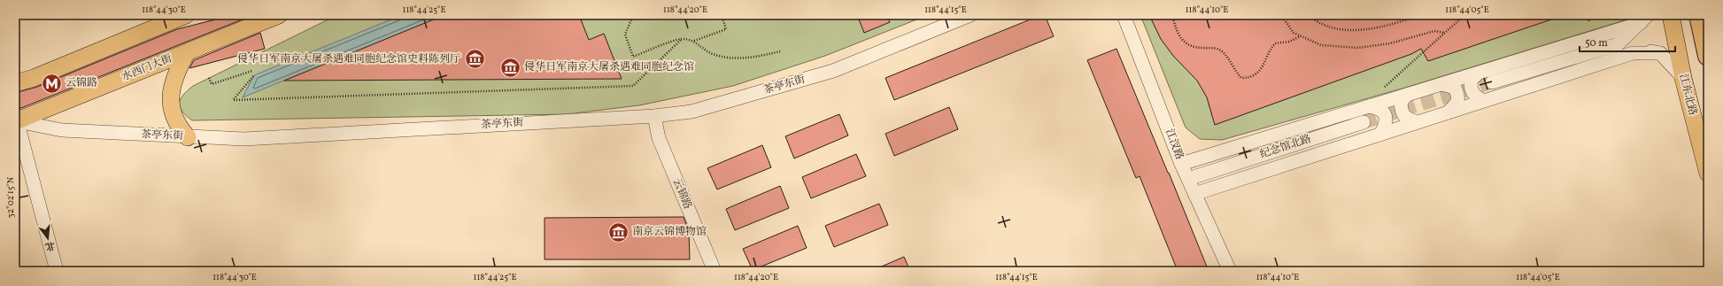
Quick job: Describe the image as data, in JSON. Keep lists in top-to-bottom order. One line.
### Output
{"streets":{"main road":["水西门大街","江东北路"],"street":["茶亭东街","江汊路","纪念馆北路","云锦路"]},"crossings":[["水西门大街","茶亭东街"],["茶亭东街","云锦路"],["江汊路","纪念馆北路"]],"places":{"museum":["侵华日军南京大屠杀遇难同胞纪念馆史料陈列厅","侵华日军南京大屠杀遇难同胞纪念馆","南京云锦博物馆"],"metro station":["云锦路"]},"scale_bar":"50 m","north":"bottom","coordinates":["118°44'30\"E","118°44'25\"E","118°44'20\"E","118°44'15\"E","118°44'10\"E","118°44'05\"E","32°02'15\"N"]}
